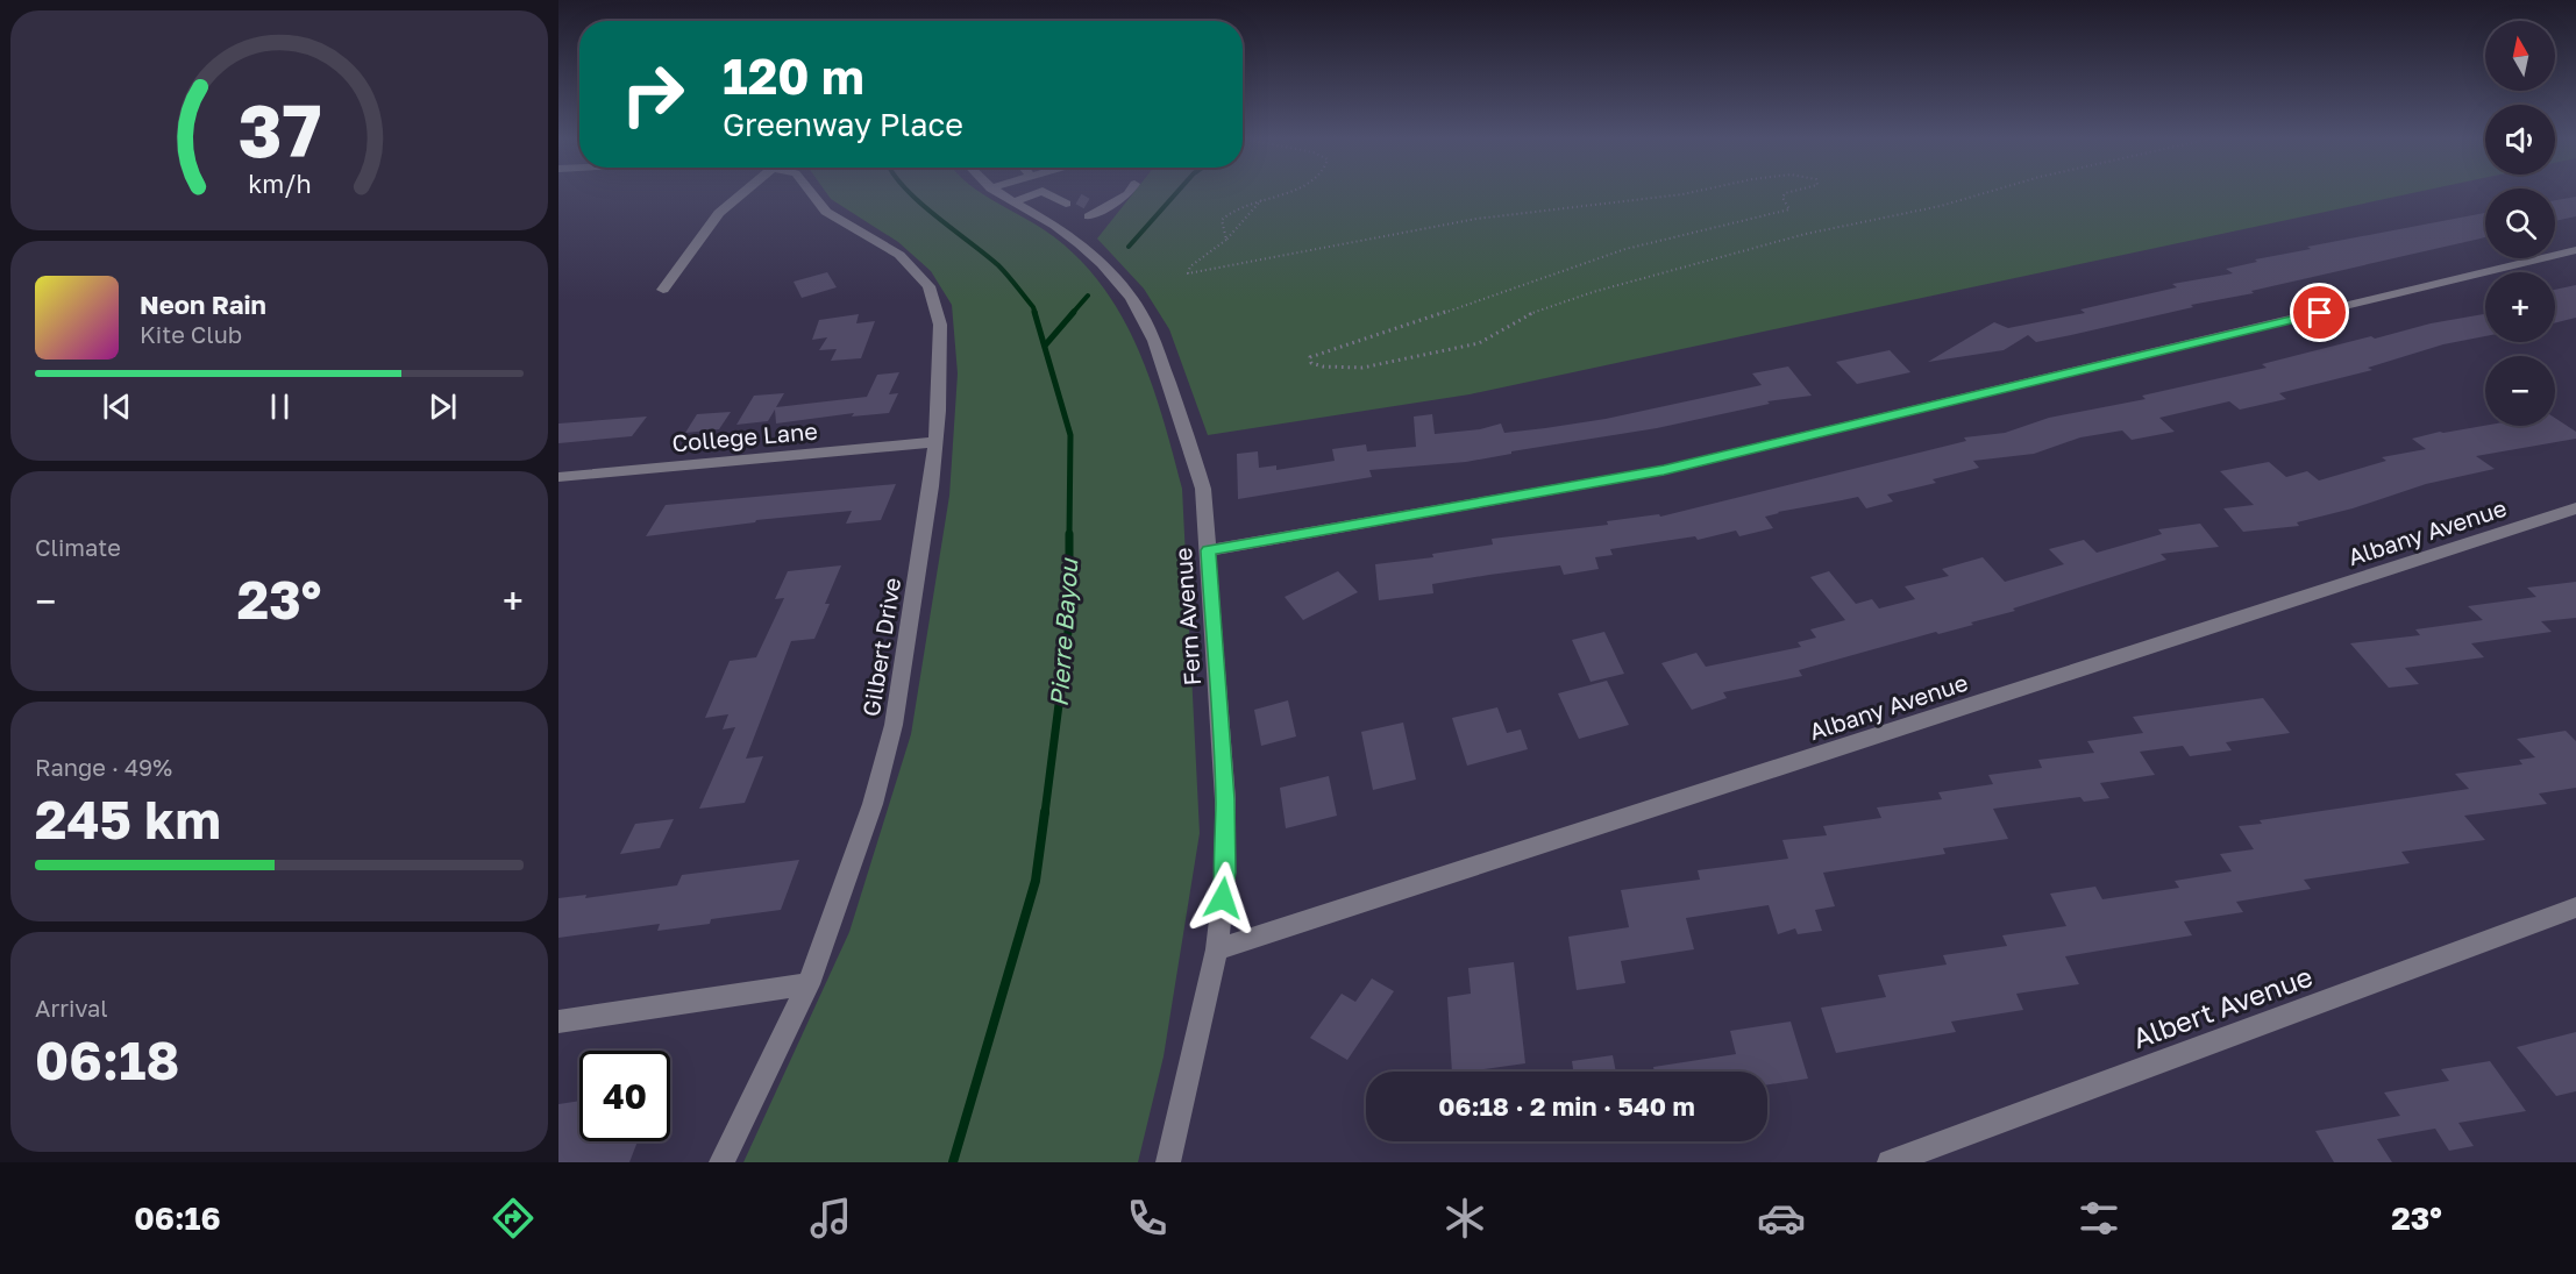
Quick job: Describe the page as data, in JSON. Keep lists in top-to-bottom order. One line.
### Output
{"streets":{"street":["College Lane","Albany Avenue","Fern Avenue","Gilbert Drive","Albert Avenue"]},"crossings":[["College Lane","Gilbert Drive"],["Albany Avenue","Fern Avenue"]],"water":["Pierre Bayou"],"north":"top","page":{"map_buttons":["+","−"],"turn":["120 m","Greenway Place"],"song":["Neon Rain","Kite Club"],"tile":["Climate",["Range · 49%","245 km"],["Arrival","06:18"]],"heat":["−","23°","+"],"limit":"40","trip":"06:18 · 2 min · 540 m","tabs":["06:16","23°"],"gauge":["37","km/h"]}}
